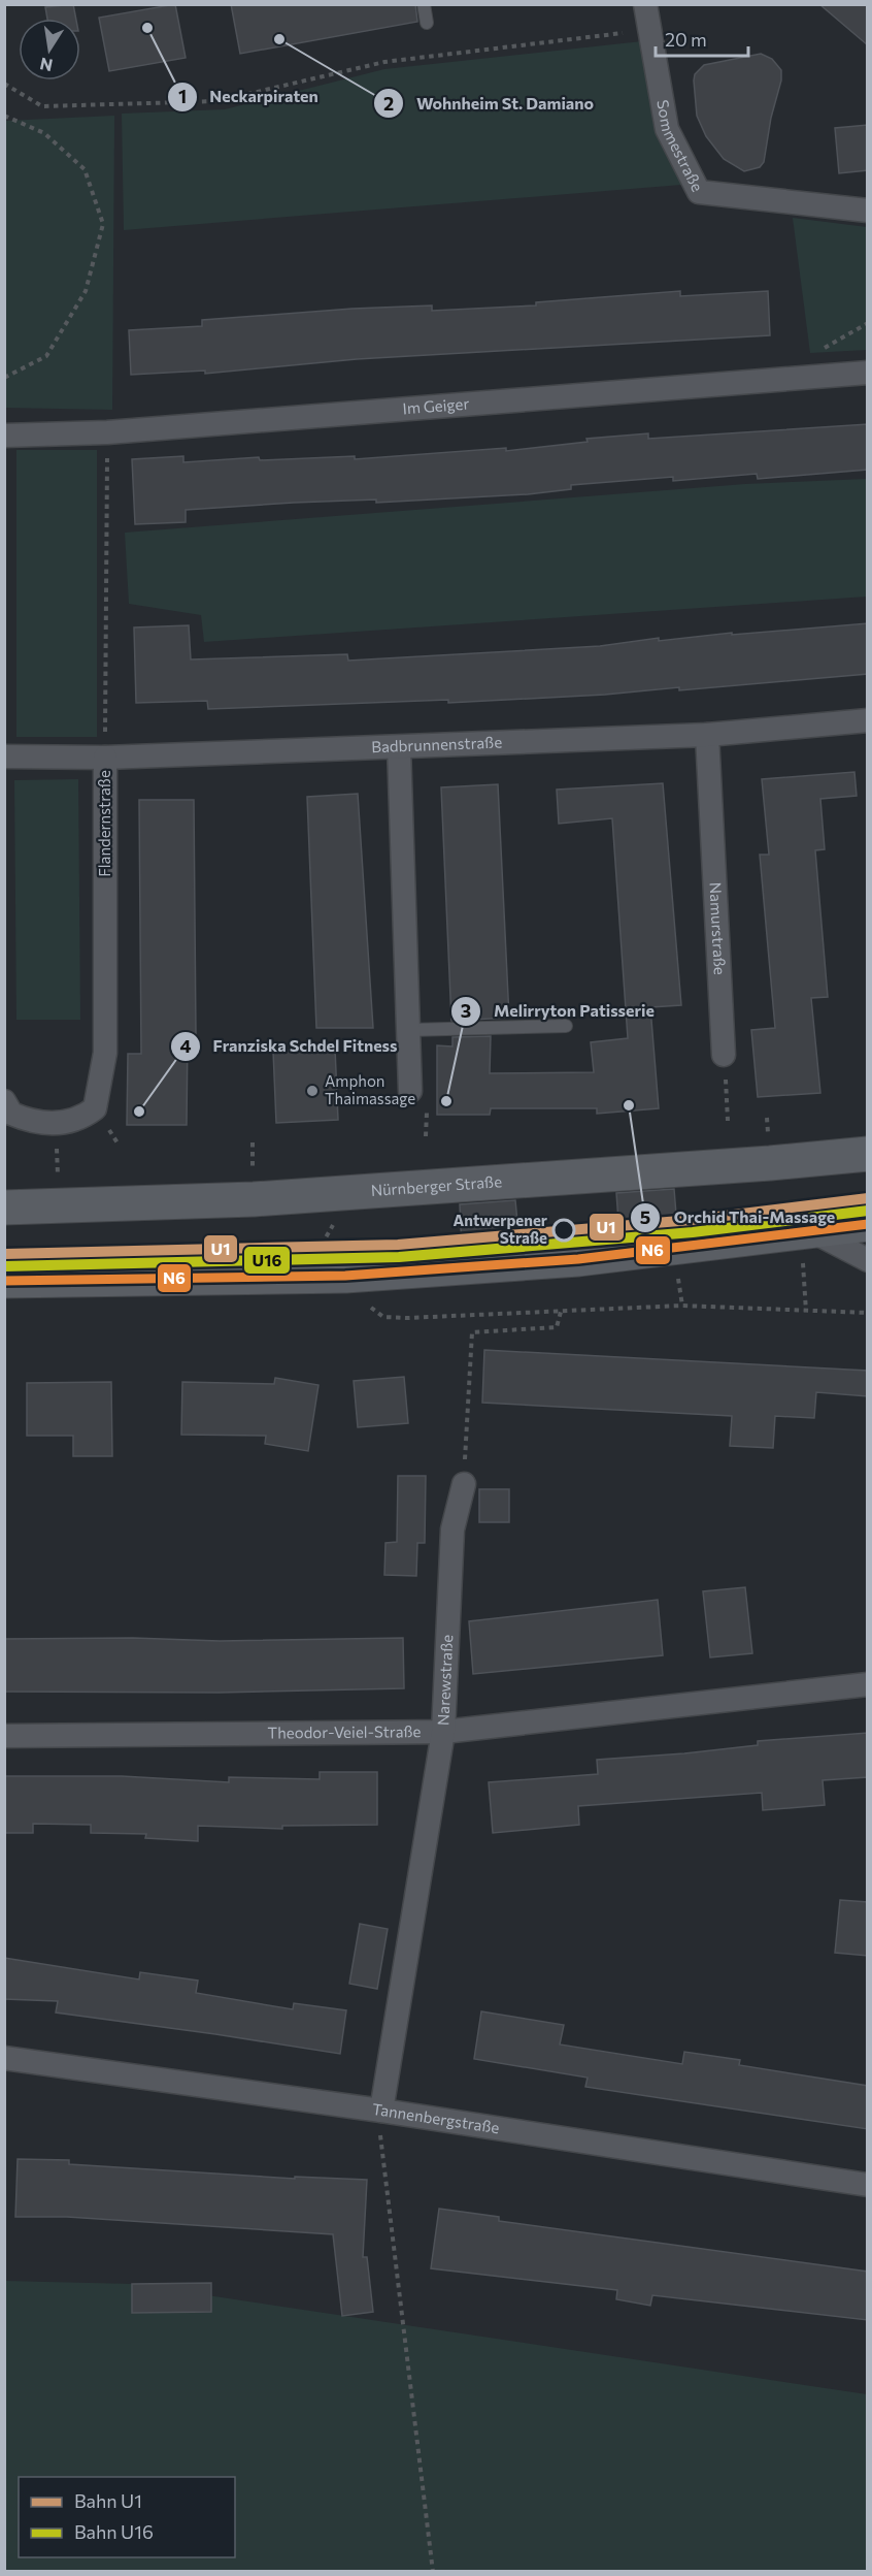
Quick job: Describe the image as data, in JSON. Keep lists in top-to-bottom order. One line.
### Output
{"streets":{"main road":["Nürnberger Straße"],"street":["Sommestraße","Im Geiger","Badbrunnenstraße","Flandernstraße","Namurstraße","Narewstraße","Theodor-Veiel-Straße","Tannenbergstraße"]},"crossings":[["Im Geiger","Flandernstraße"],["Badbrunnenstraße","Flandernstraße"],["Badbrunnenstraße","Namurstraße"],["Narewstraße","Theodor-Veiel-Straße"],["Narewstraße","Tannenbergstraße"]],"places":["Neckarpiraten","Wohnheim St. Damiano","Amphon Thaimassage","Melirryton Patisserie","Orchid Thai-Massage","Franziska Schdel Fitness","Antwerpener Straße"],"lines":["rail line U1","rail line U16","transit line N6"],"legend":["Bahn U1","Bahn U16"],"scale_bar":"20 m","north":"bottom"}
